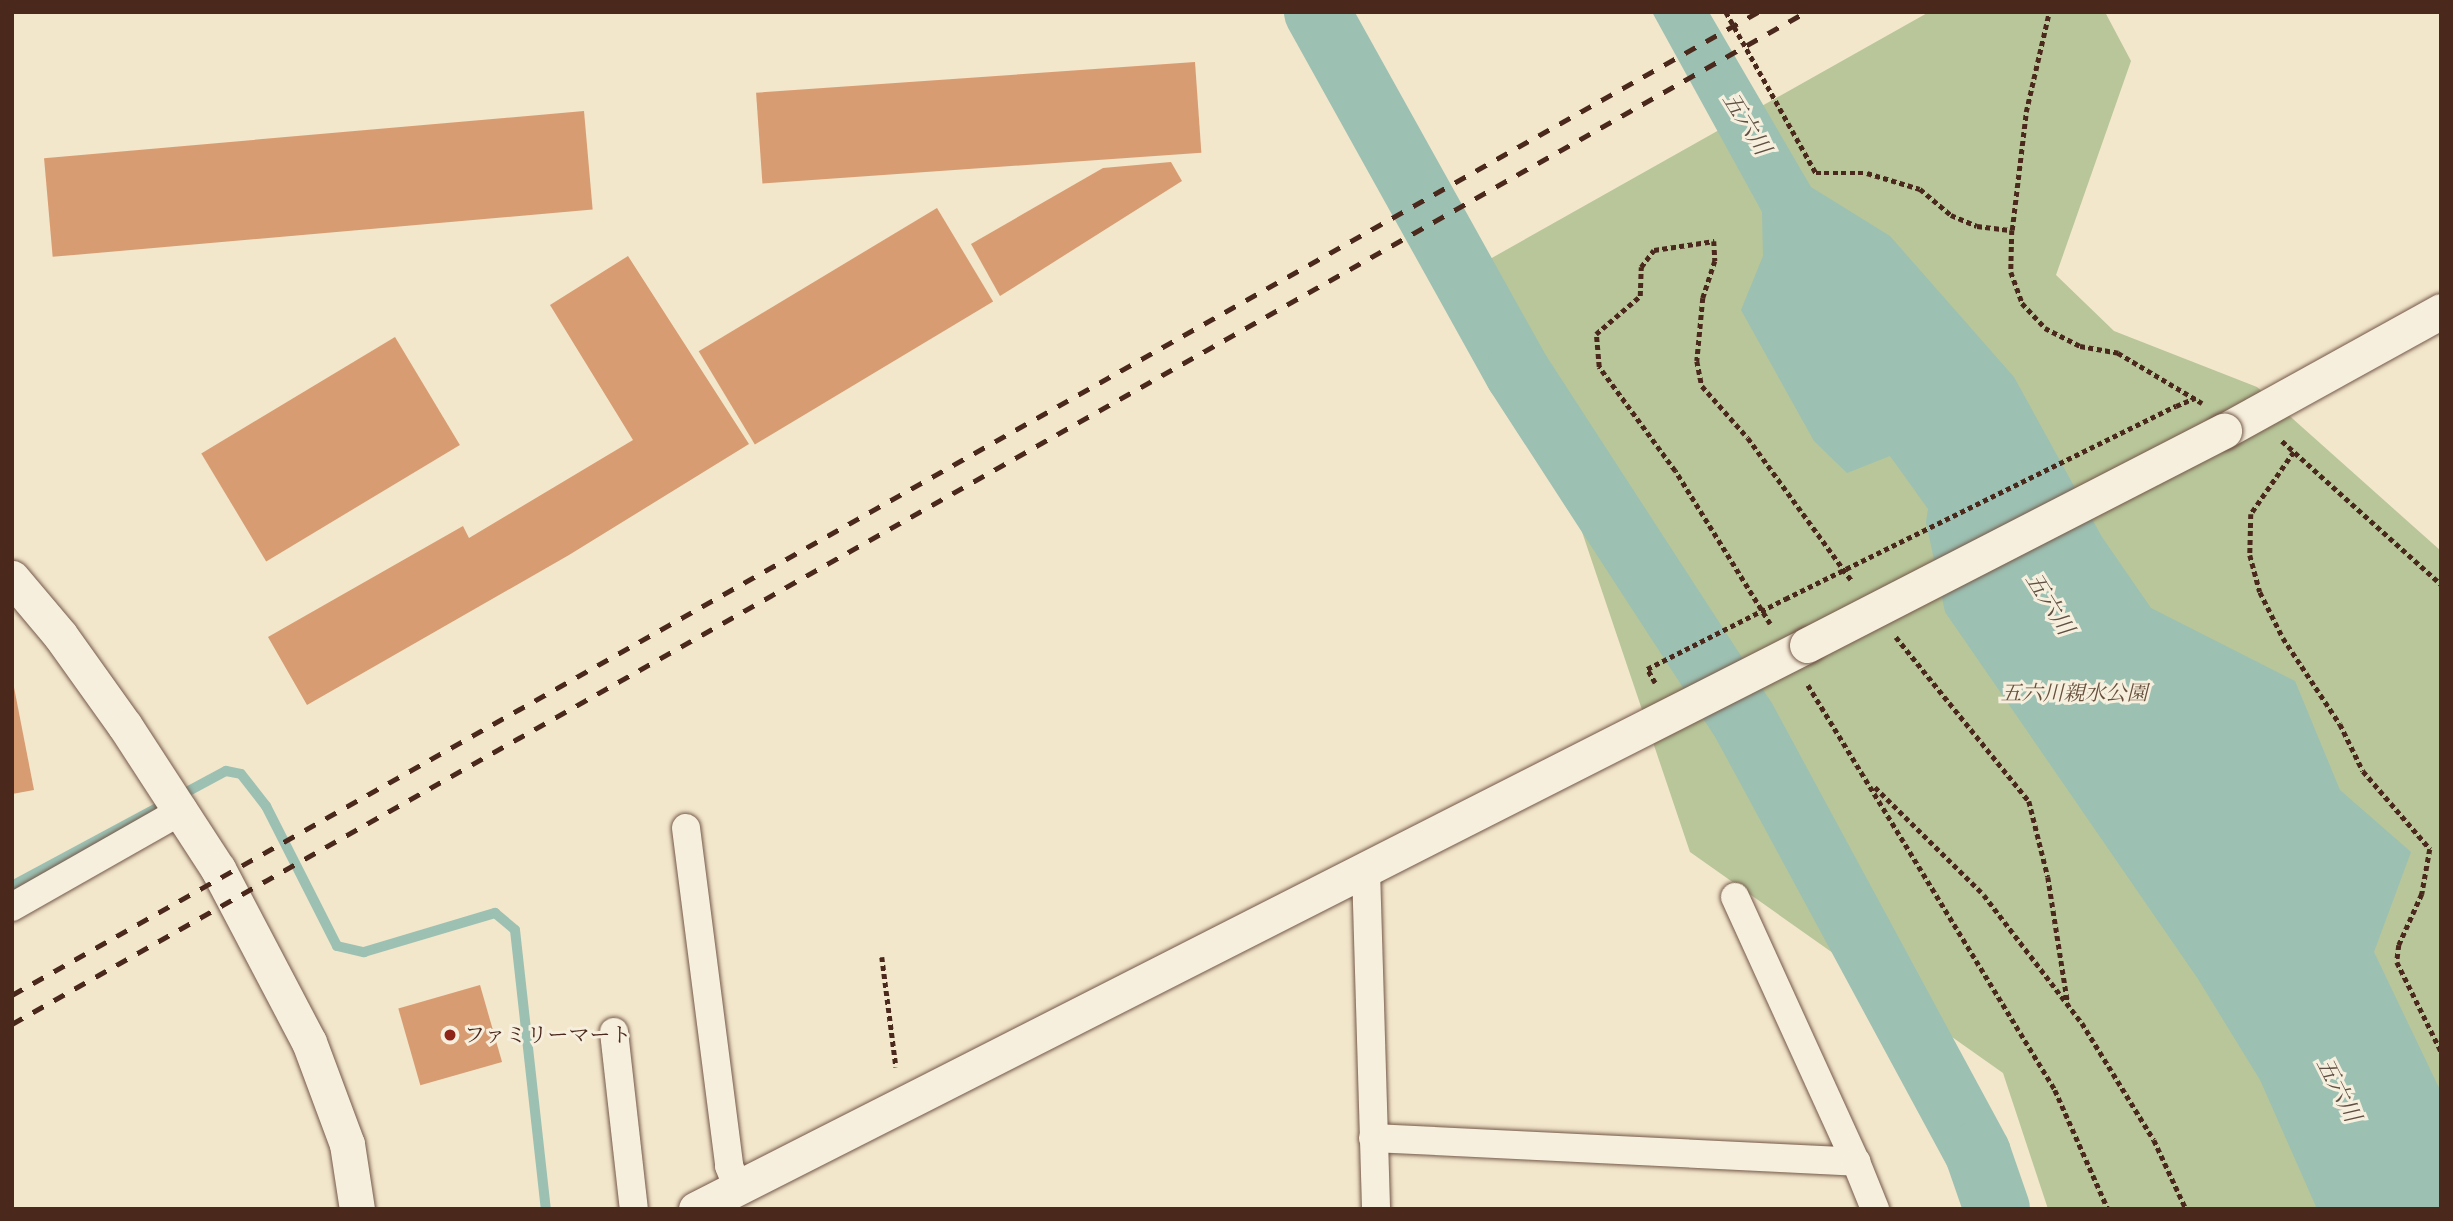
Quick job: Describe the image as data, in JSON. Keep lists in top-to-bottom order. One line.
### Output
{"water":["五六川"],"parks":["五六川親水公園"],"places":["ファミリーマート"]}
